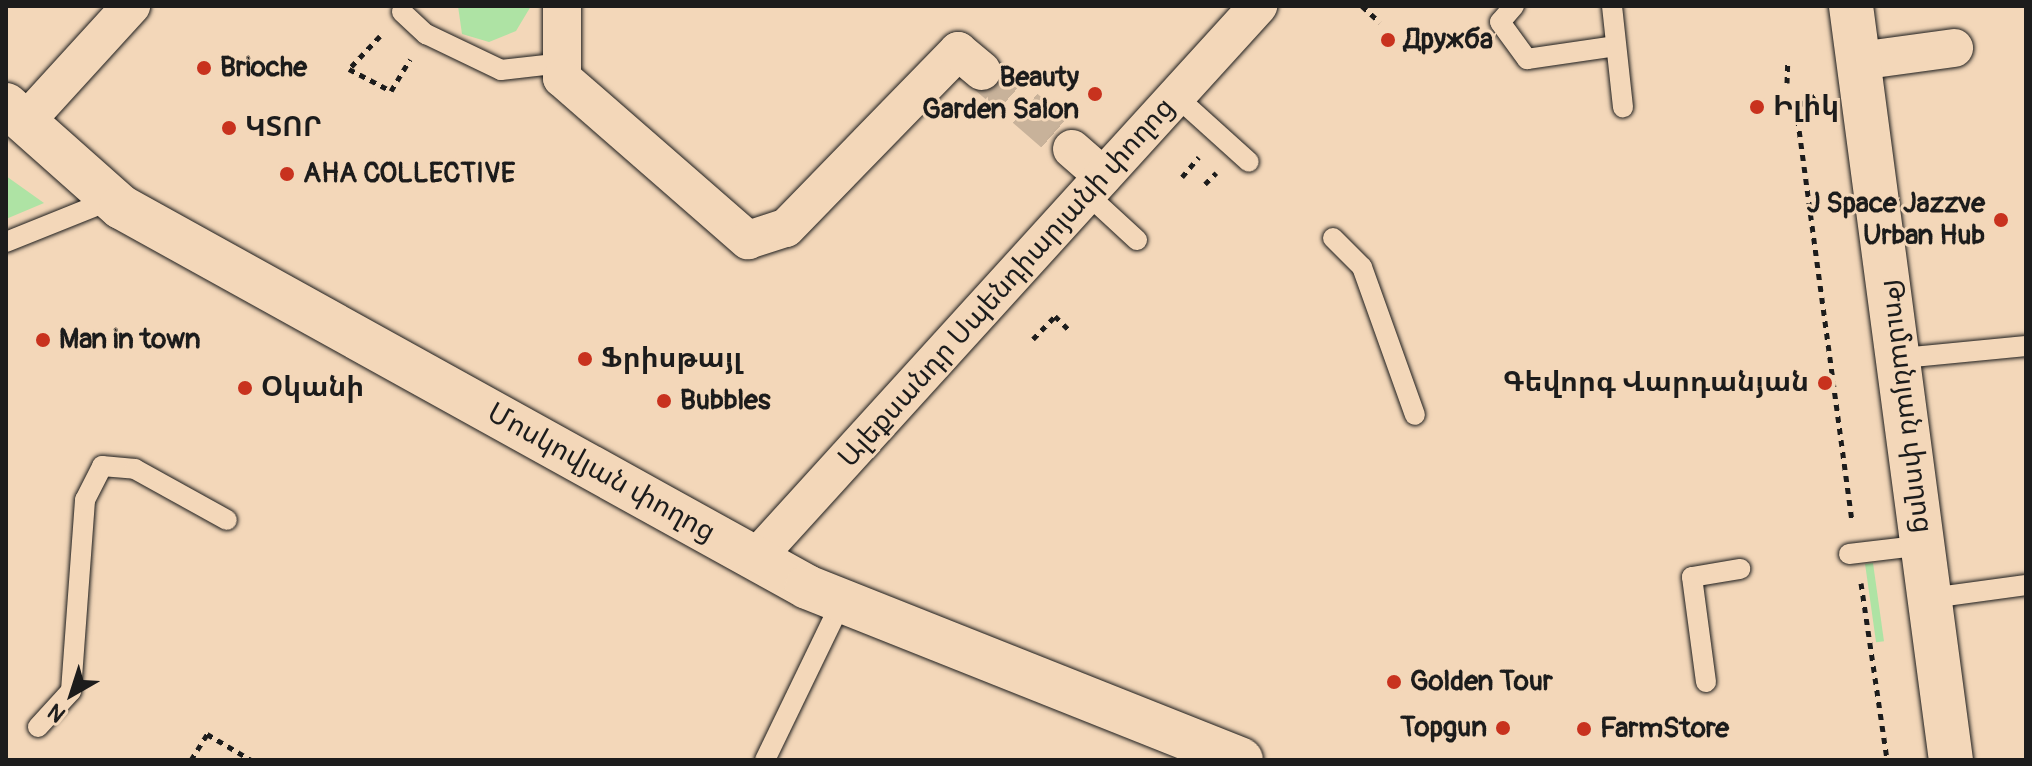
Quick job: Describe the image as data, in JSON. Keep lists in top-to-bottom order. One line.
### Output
{"streets":{"main road":["Թումանյան փողոց","Մոսկովյան փողոց"],"street":["Ալեքսանդր Սպենդիարյանի փողոց"]},"crossings":[["Ալեքսանդր Սպենդիարյանի փողոց","Մոսկովյան փողոց"]],"places":["Дружба","Brioche","Beauty Garden Salon","Իլիկ","ԿՏՈՐ","AHA COLLECTIVE","J Space Jazzve Urban Hub","Man in town","Ֆրիսթայլ","Գեվորգ Վարդանյան","Օկանի","Bubbles","Golden Tour","Topgun","FarmStore"],"north":"bottom left"}
